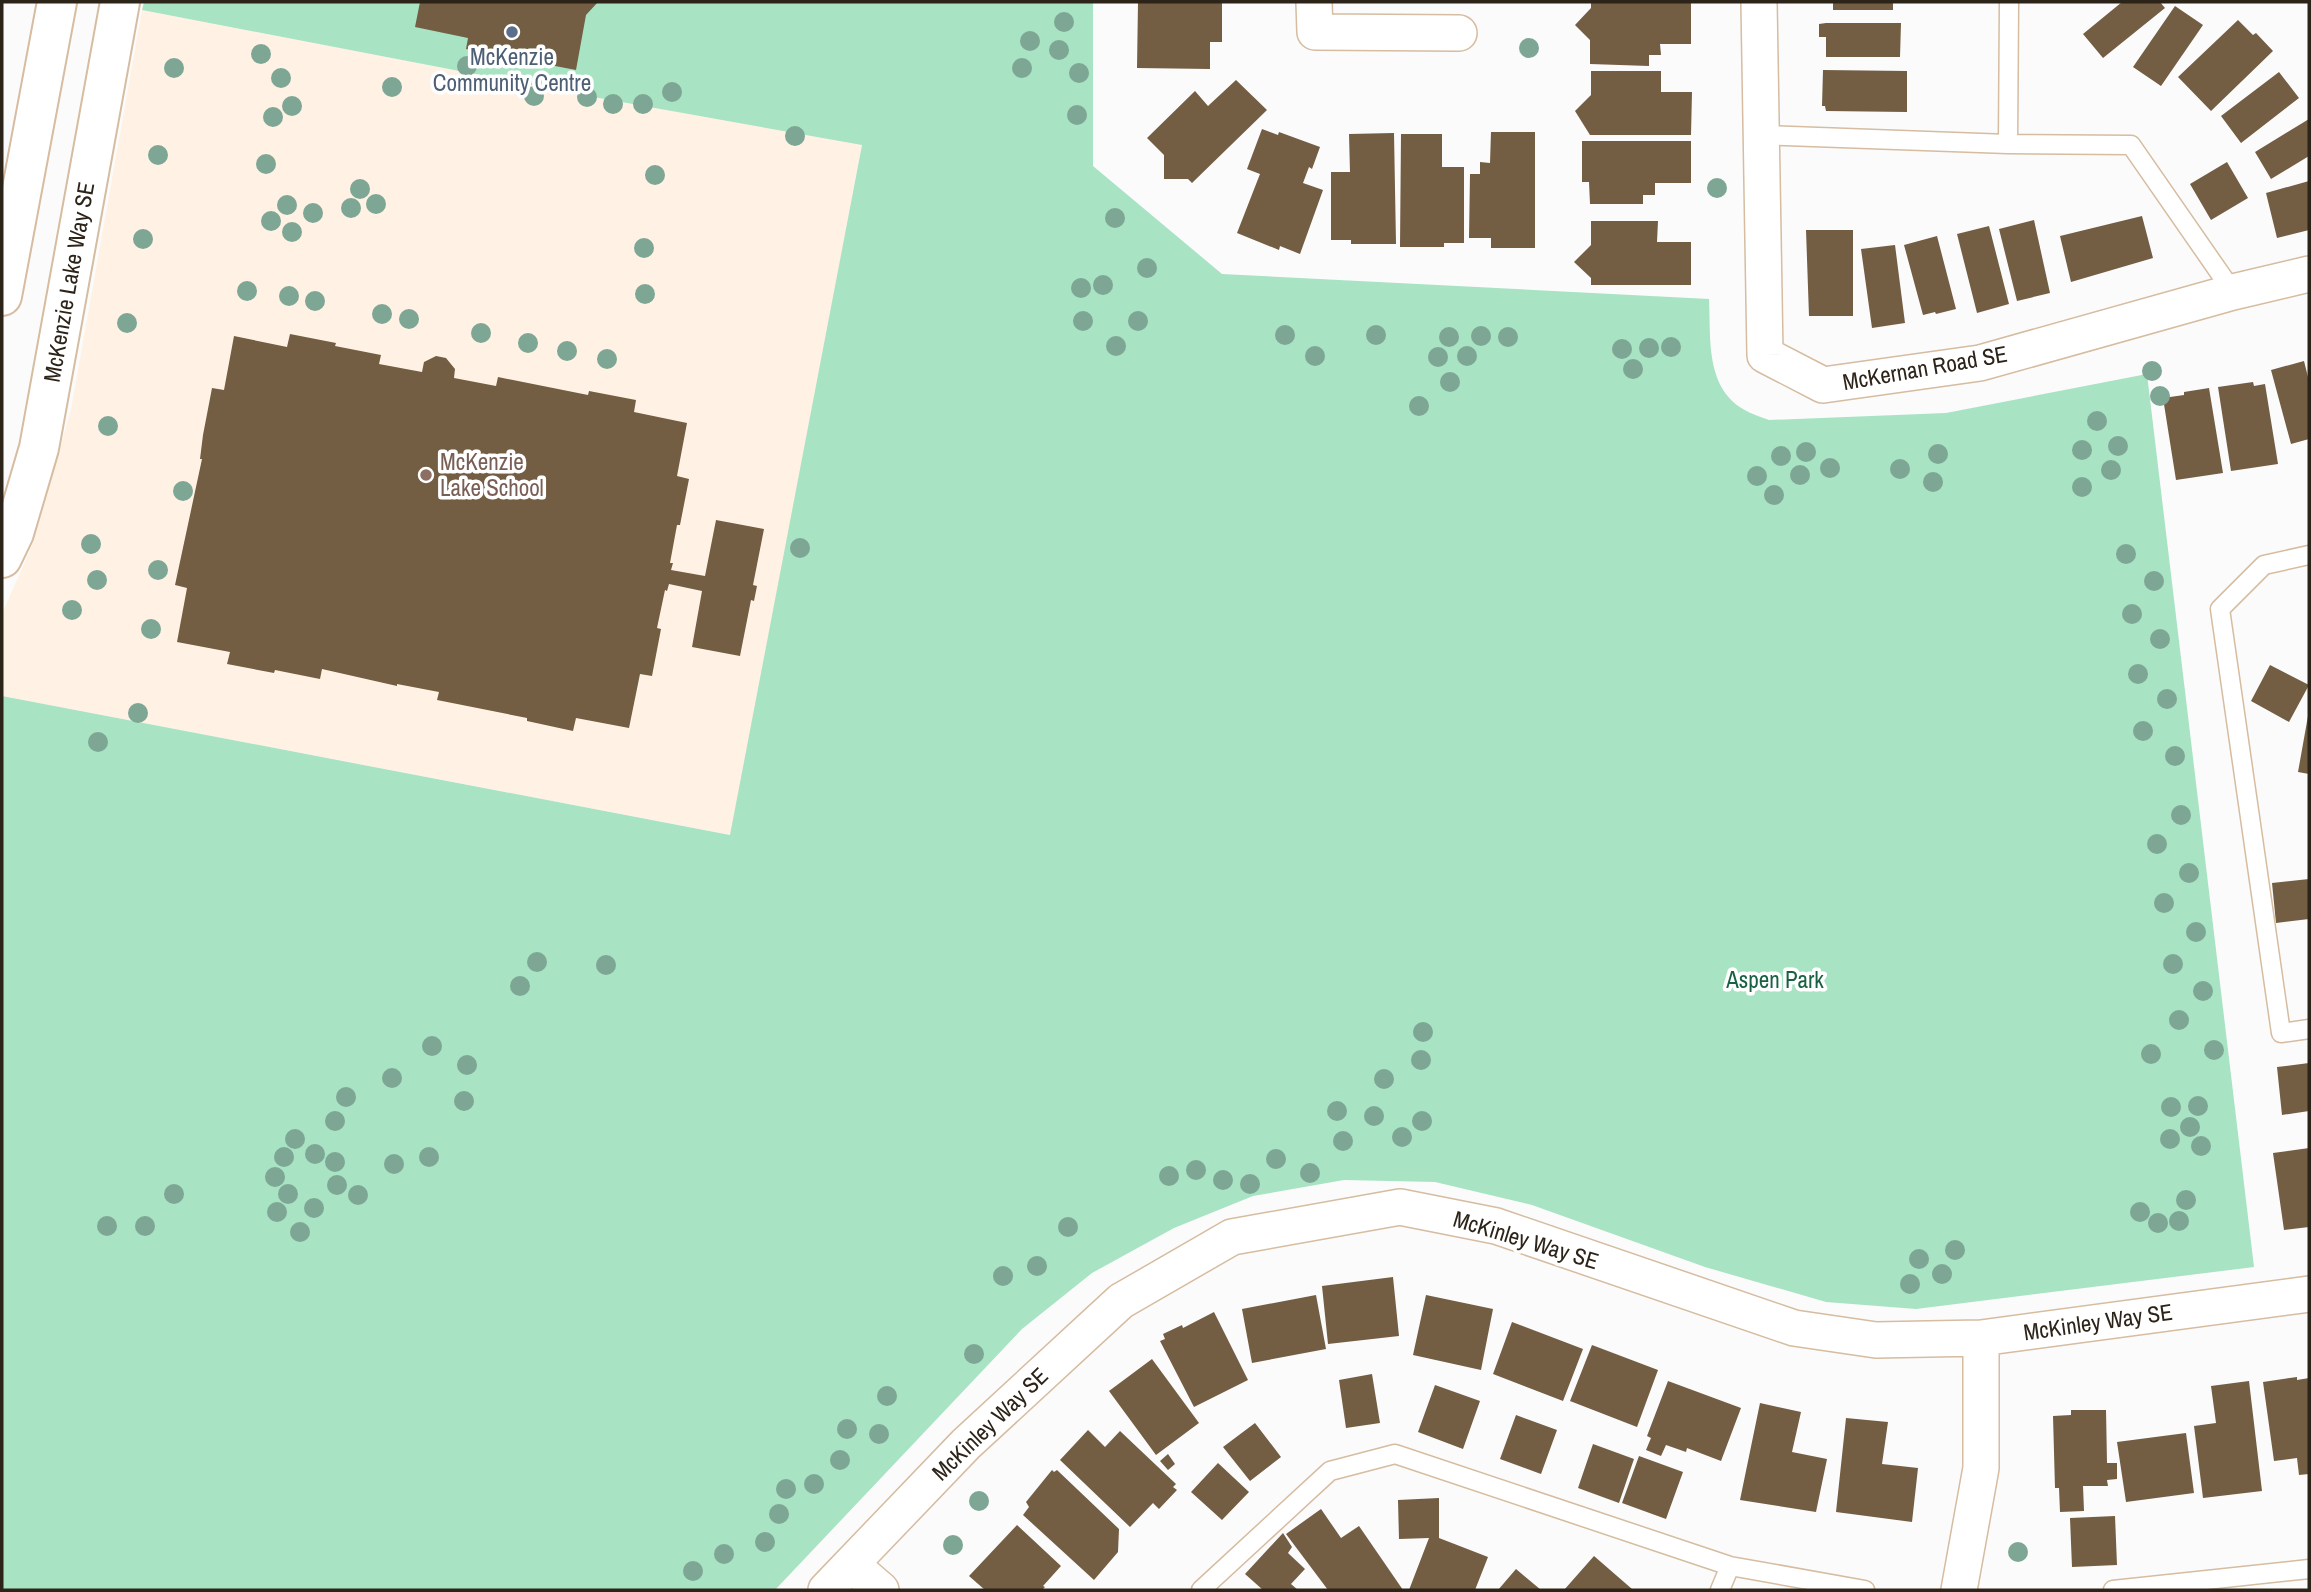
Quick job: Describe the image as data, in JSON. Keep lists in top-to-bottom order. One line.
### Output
{"streets":{"street":["McKenzie Lake Way SE","McKernan Road SE","McKinley Way SE"]},"parks":["Aspen Park"],"places":["McKenzie Community Centre","McKenzie Lake School"]}
